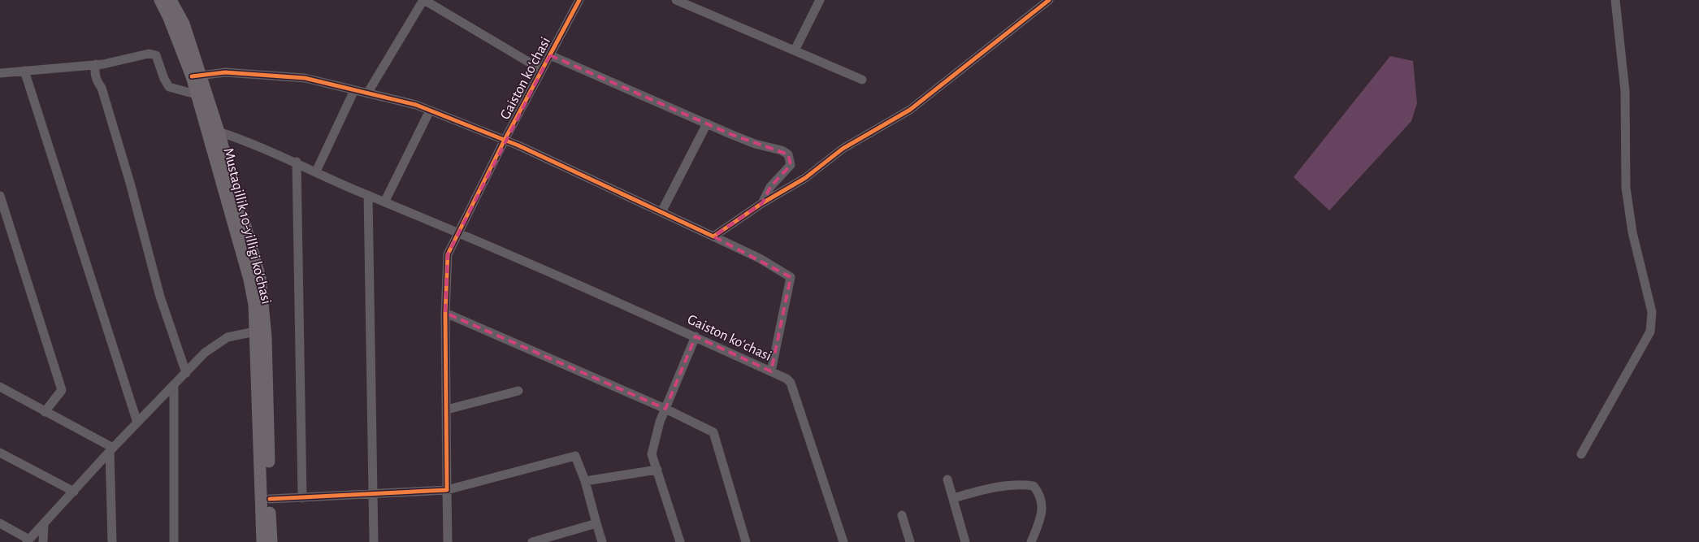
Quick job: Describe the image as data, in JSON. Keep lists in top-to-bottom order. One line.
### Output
{"streets":{"main road":["Mustaqillik 10-yilligi ko'chasi"],"street":["Gaiston koʻchasi"]},"crossings":[["Gaiston koʻchasi","Mustaqillik 10-yilligi ko'chasi"]]}
